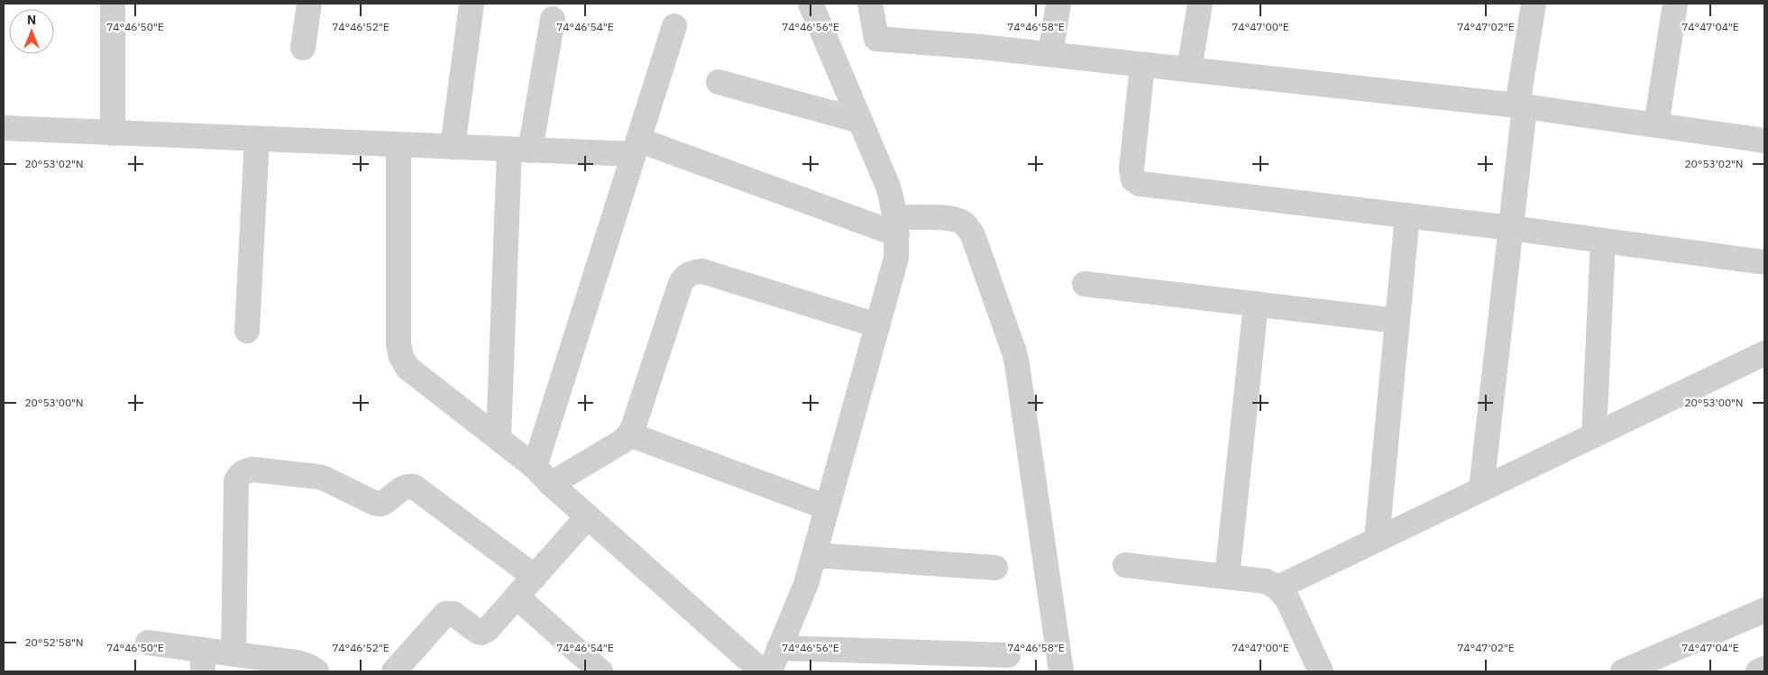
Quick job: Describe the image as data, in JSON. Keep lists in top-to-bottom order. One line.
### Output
{"north":"top","coordinates":["74°46'50\"E","74°46'52\"E","74°46'54\"E","74°46'56\"E","74°46'58\"E","74°47'00\"E","74°47'02\"E","74°47'04\"E","20°53'02\"N","20°53'00\"N","20°52'58\"N"]}
